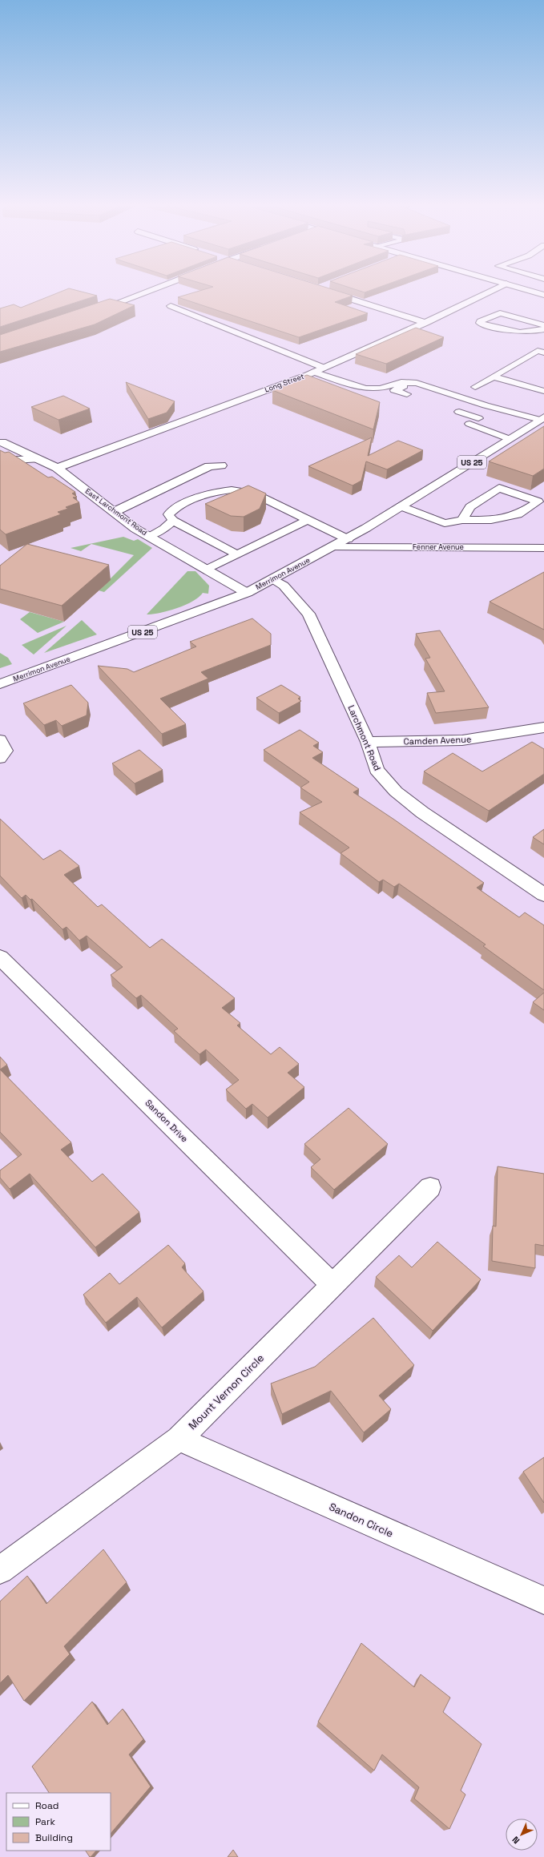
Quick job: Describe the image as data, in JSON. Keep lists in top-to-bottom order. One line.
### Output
{"streets":{"street":["Long Street","US 25","East Larchmont Road","Fenner Avenue","Merrimon Avenue","Larchmont Road","Camden Avenue","Sandon Drive","Mount Vernon Circle","Sandon Circle"]},"crossings":[["Long Street","East Larchmont Road"],["East Larchmont Road","Merrimon Avenue"],["Fenner Avenue","Merrimon Avenue"],["Merrimon Avenue","Larchmont Road"],["Larchmont Road","Camden Avenue"],["Sandon Drive","Mount Vernon Circle"],["Mount Vernon Circle","Sandon Circle"]],"legend":["Road","Park","Building"],"north":"bottom left"}
